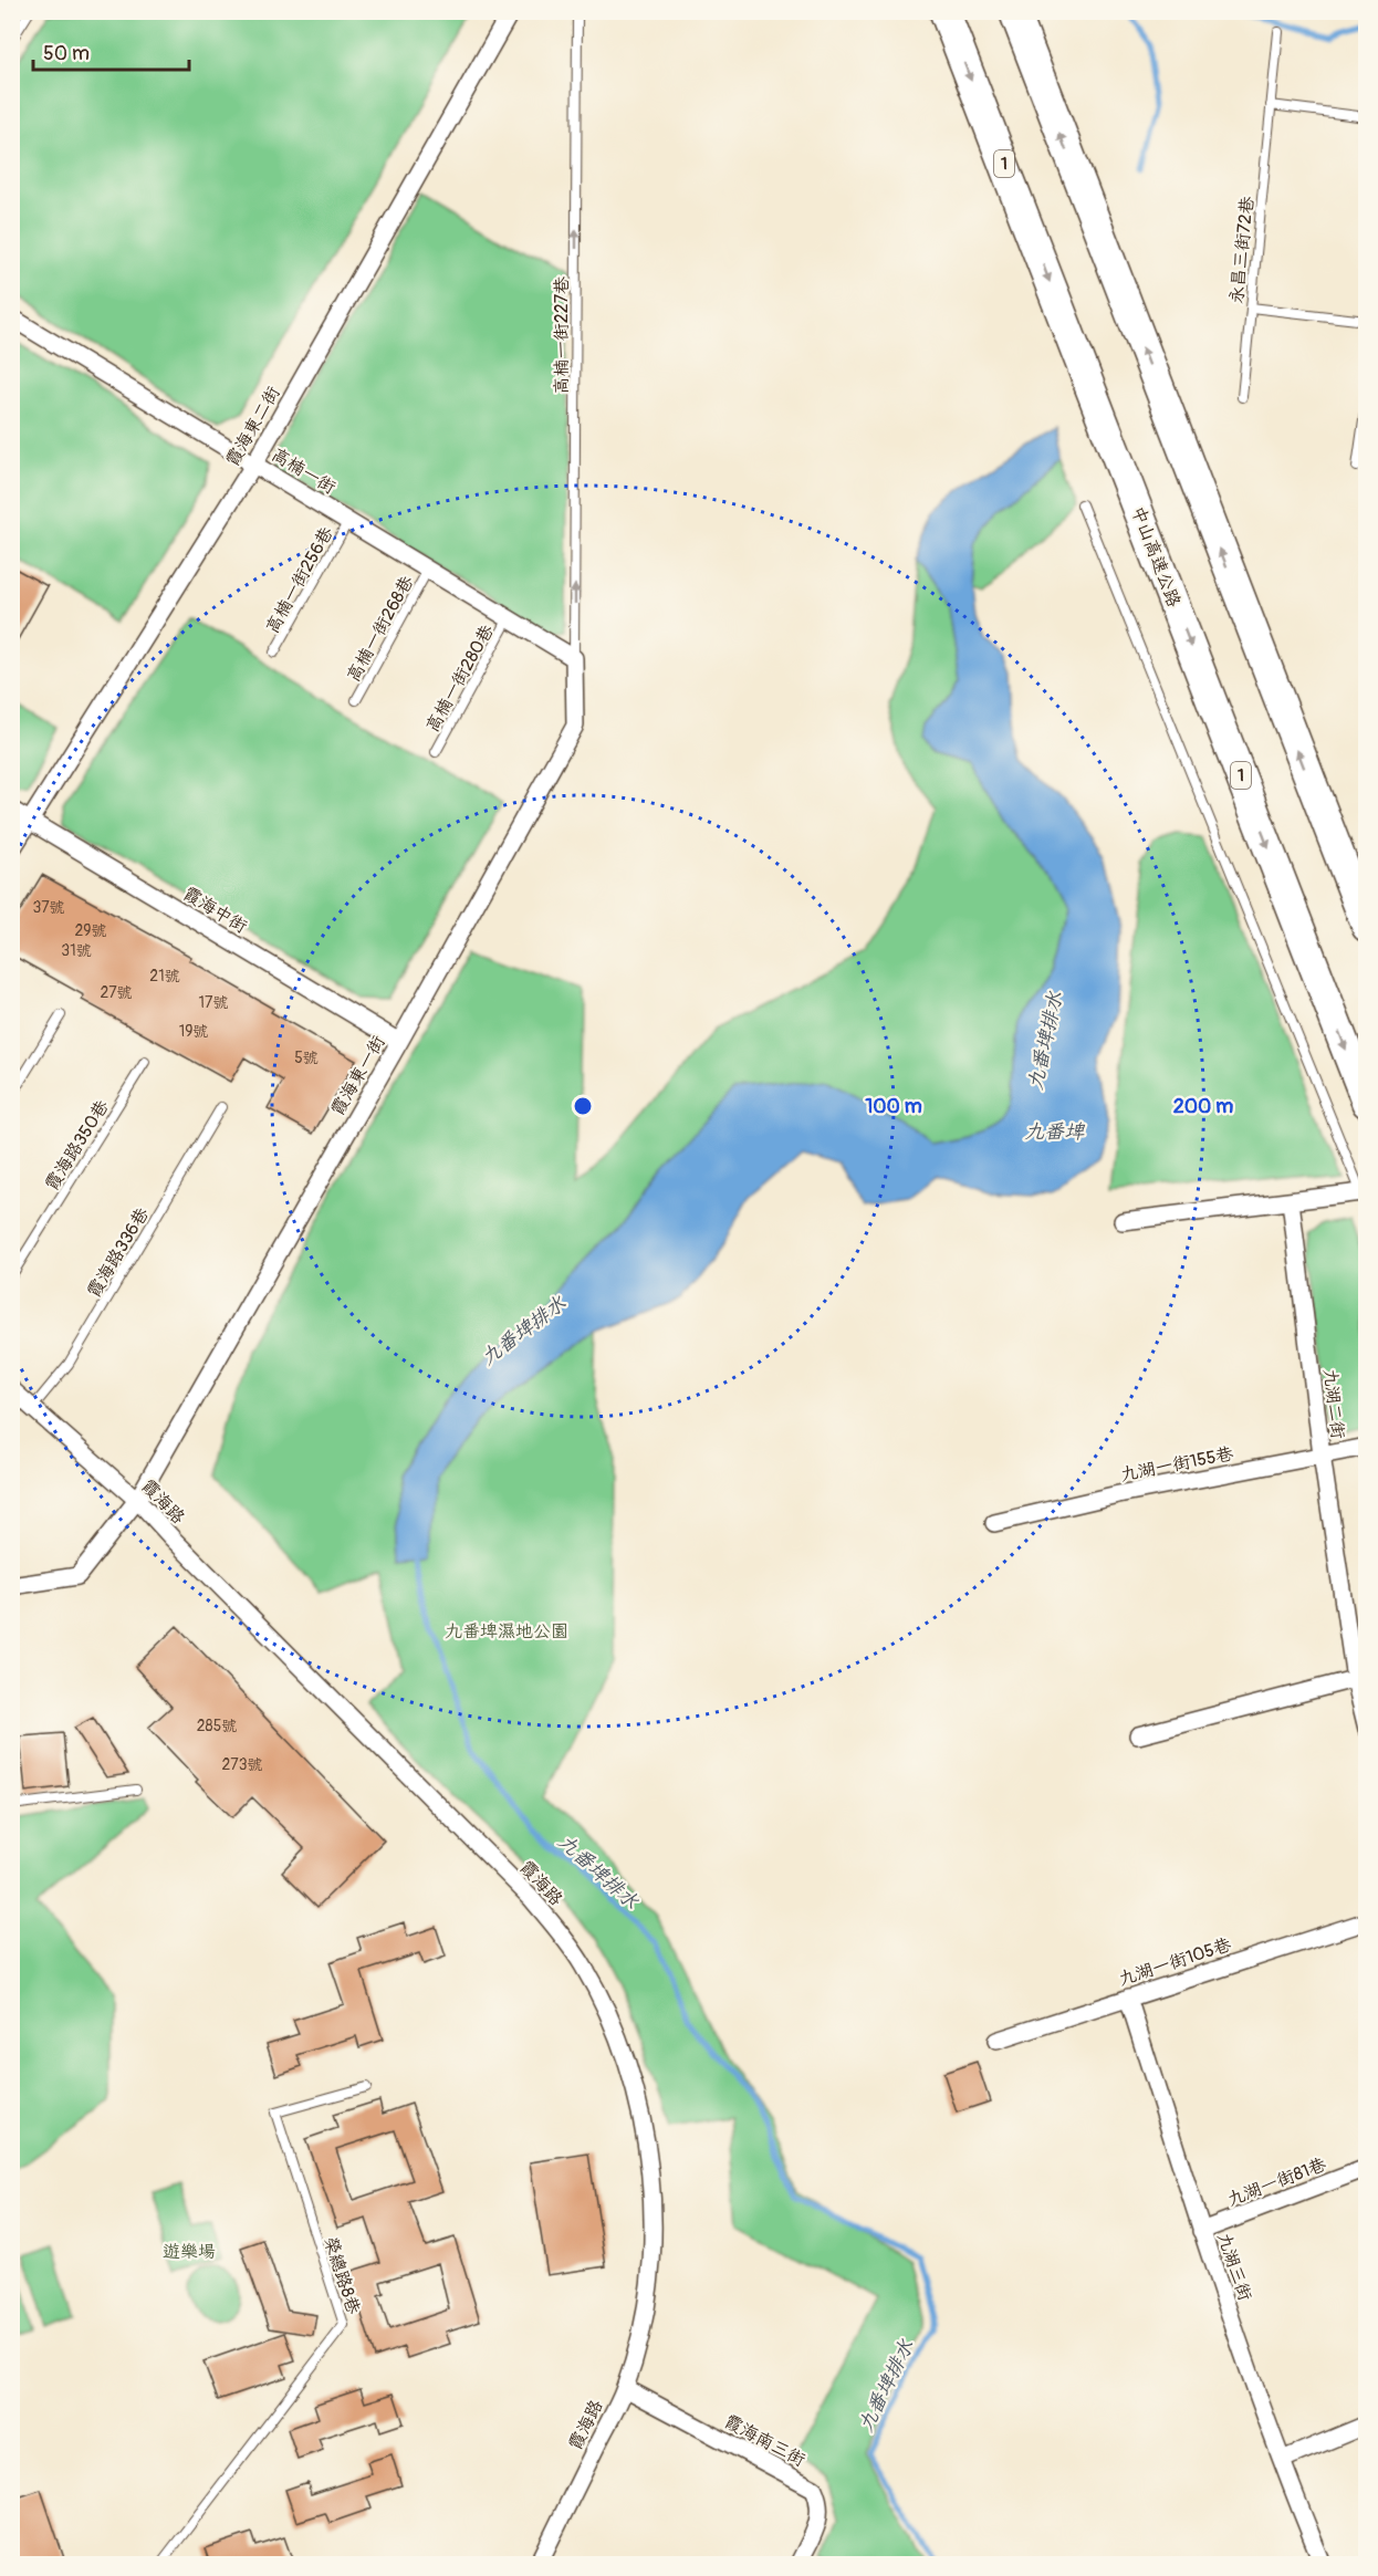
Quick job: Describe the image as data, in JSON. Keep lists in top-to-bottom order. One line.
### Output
{"streets":{"highway":["1","中山高速公路"],"street":["霞海東二街","高楠一街","霞海中街","霞海東一街","九湖二街","九湖一街155巷","霞海路","九湖一街105巷","九湖一街81巷","九湖三街","霞海南三街"],"lane":["永昌三街72巷","高楠一街227巷","高楠一街256巷","高楠一街268巷","高楠一街280巷","霞海路350巷","霞海路336巷","榮總路8巷"]},"crossings":[["高楠一街227巷","高楠一街"],["高楠一街227巷","霞海東一街"],["霞海東二街","高楠一街"],["霞海東二街","霞海中街"],["高楠一街","高楠一街256巷"],["高楠一街","高楠一街268巷"],["高楠一街","高楠一街280巷"],["高楠一街","霞海東一街"],["霞海中街","霞海東一街"],["霞海東一街","霞海路"],["霞海路336巷","霞海路"],["九湖二街","九湖一街155巷"],["霞海路","霞海南三街"],["九湖一街105巷","九湖三街"],["九湖一街81巷","九湖三街"]],"one_way":["高楠一街227巷"],"water":["九番埤排水","九番埤"],"parks":["九番埤濕地公園","遊樂場"],"house_numbers":["37號","29號","31號","21號","27號","17號","19號","5號","285號","273號"],"scale_bar":"50 m","rings":["100 m","200 m"]}
